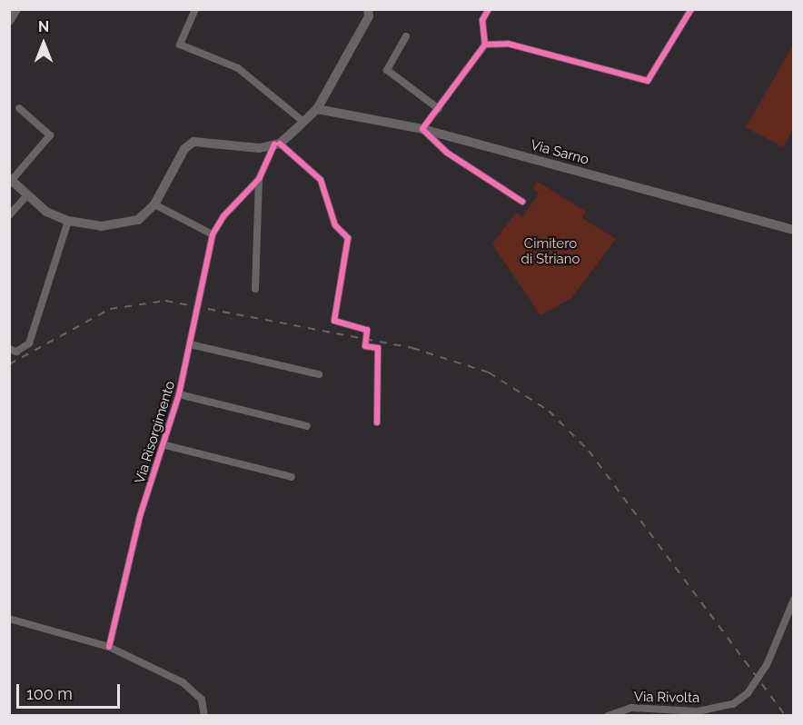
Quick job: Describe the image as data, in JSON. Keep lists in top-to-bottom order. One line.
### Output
{"streets":{"main road":["Via Sarno","Via Risorgimento"],"street":["Via Rivolta"]},"crossings":[["Via Sarno","Via Risorgimento"]],"parks":["Cimitero di Striano"],"scale_bar":"100 m","north":"top"}
